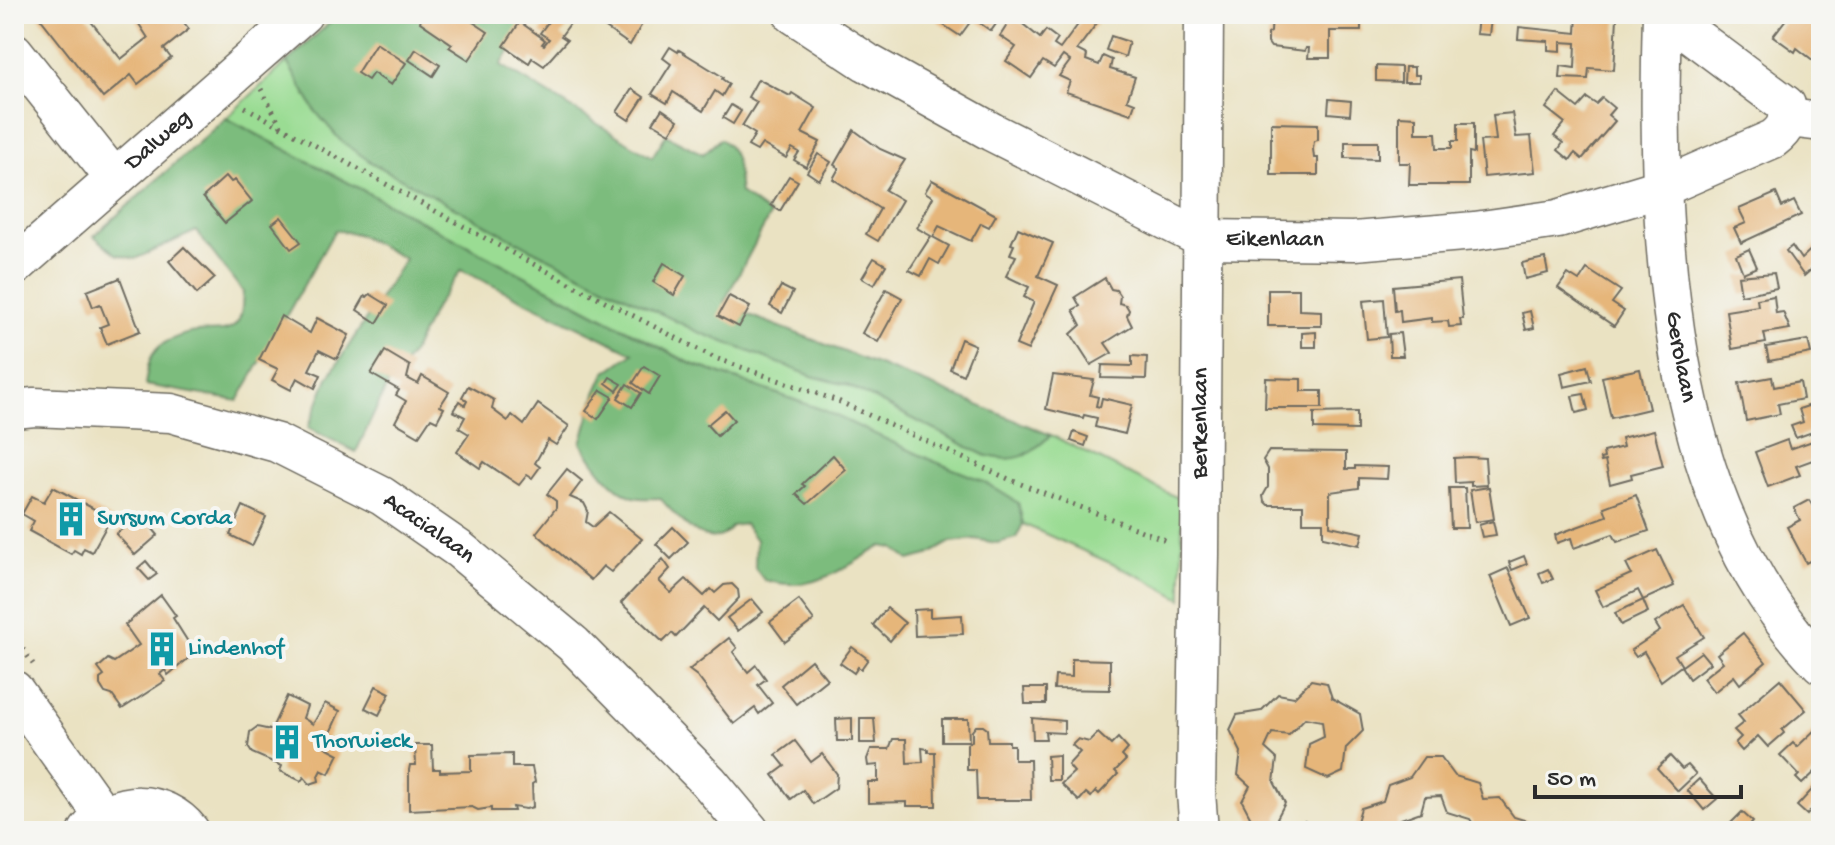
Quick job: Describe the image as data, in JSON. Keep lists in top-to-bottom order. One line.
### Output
{"streets":{"street":["Dalweg","Eikenlaan","Gerolaan","Berkenlaan","Acacialaan"]},"crossings":[["Eikenlaan","Gerolaan"],["Eikenlaan","Berkenlaan"]],"places":{"building":["Sursum Corda","Lindenhof","Thorwieck"]},"scale_bar":"50 m"}
